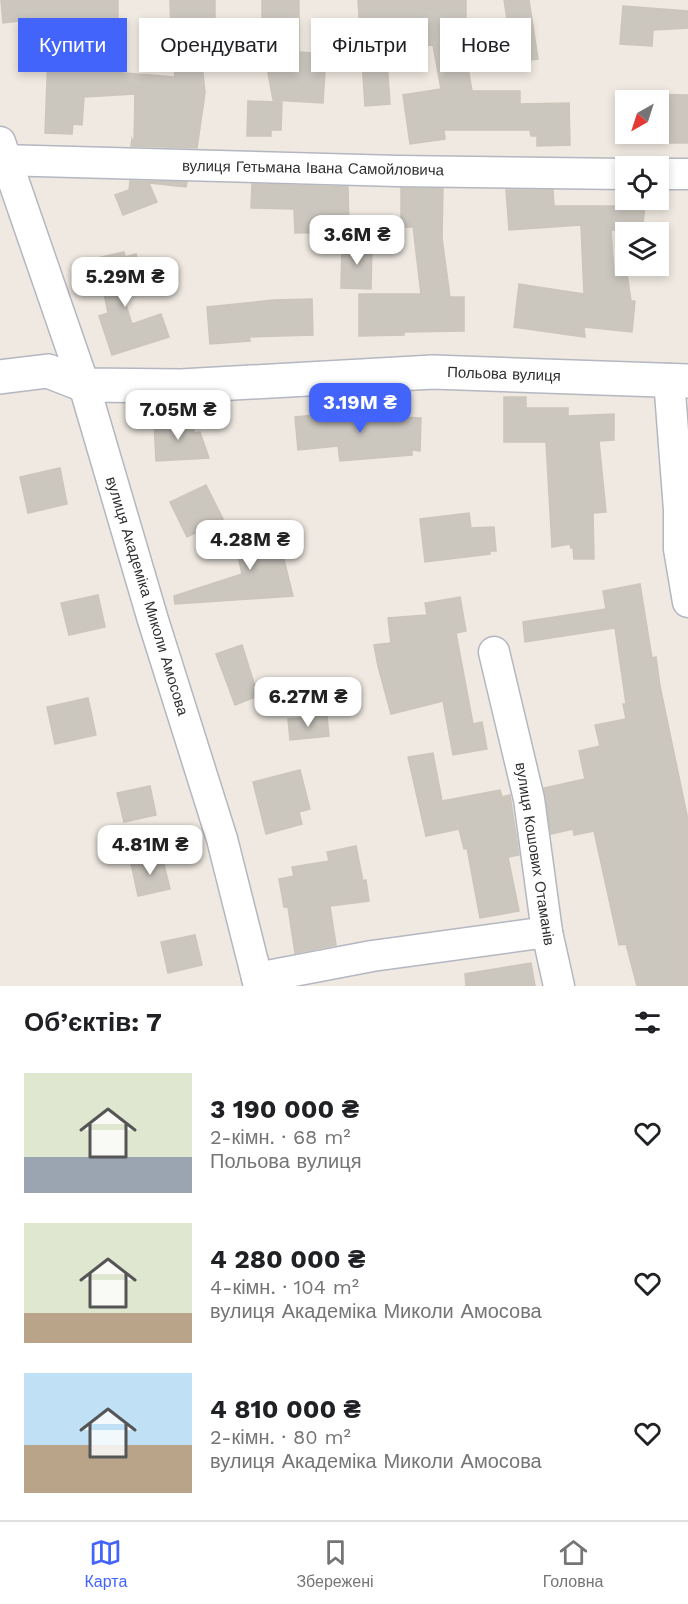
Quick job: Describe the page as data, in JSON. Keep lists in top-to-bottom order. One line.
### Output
{"streets":{"street":["вулиця Гетьмана Івана Самойловича","Польова вулиця","вулиця Академіка Миколи Амосова","вулиця Кошових Отаманів"]},"crossings":[["вулиця Гетьмана Івана Самойловича","вулиця Академіка Миколи Амосова"],["Польова вулиця","вулиця Академіка Миколи Амосова"]],"north":"bottom left","page":{"chip":["Купити","Орендувати","Фільтри","Нове"],"price":["3.6M ₴","5.29M ₴","3.19M ₴","7.05M ₴","4.28M ₴","6.27M ₴","4.81M ₴"],"heading":"Об’єктів: 7","list":[{"name":"3 190 000 ₴","note":"2-кімн. · 68 m² · Польова вулиця"},{"name":"4 280 000 ₴","note":"4-кімн. · 104 m² · вулиця Академіка Миколи Амосова"},{"name":"4 810 000 ₴","note":"2-кімн. · 80 m² · вулиця Академіка Миколи Амосова"}],"tabs":["Карта","Збережені","Головна"]}}
